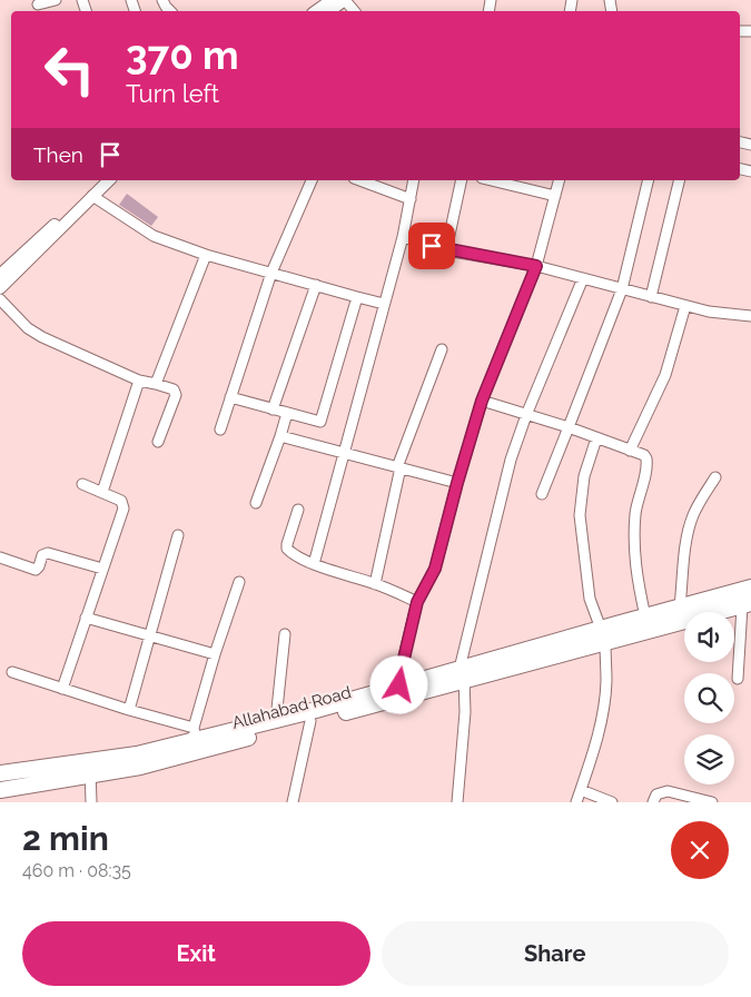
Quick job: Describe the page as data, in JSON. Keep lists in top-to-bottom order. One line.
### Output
{"streets":{"main road":["Allahabad Road"]},"page":{"turn":["370 m","Turn left"],"then":"Then","heading":["2 min","460 m · 08:35"],"buttons":["Exit","Share"]}}
